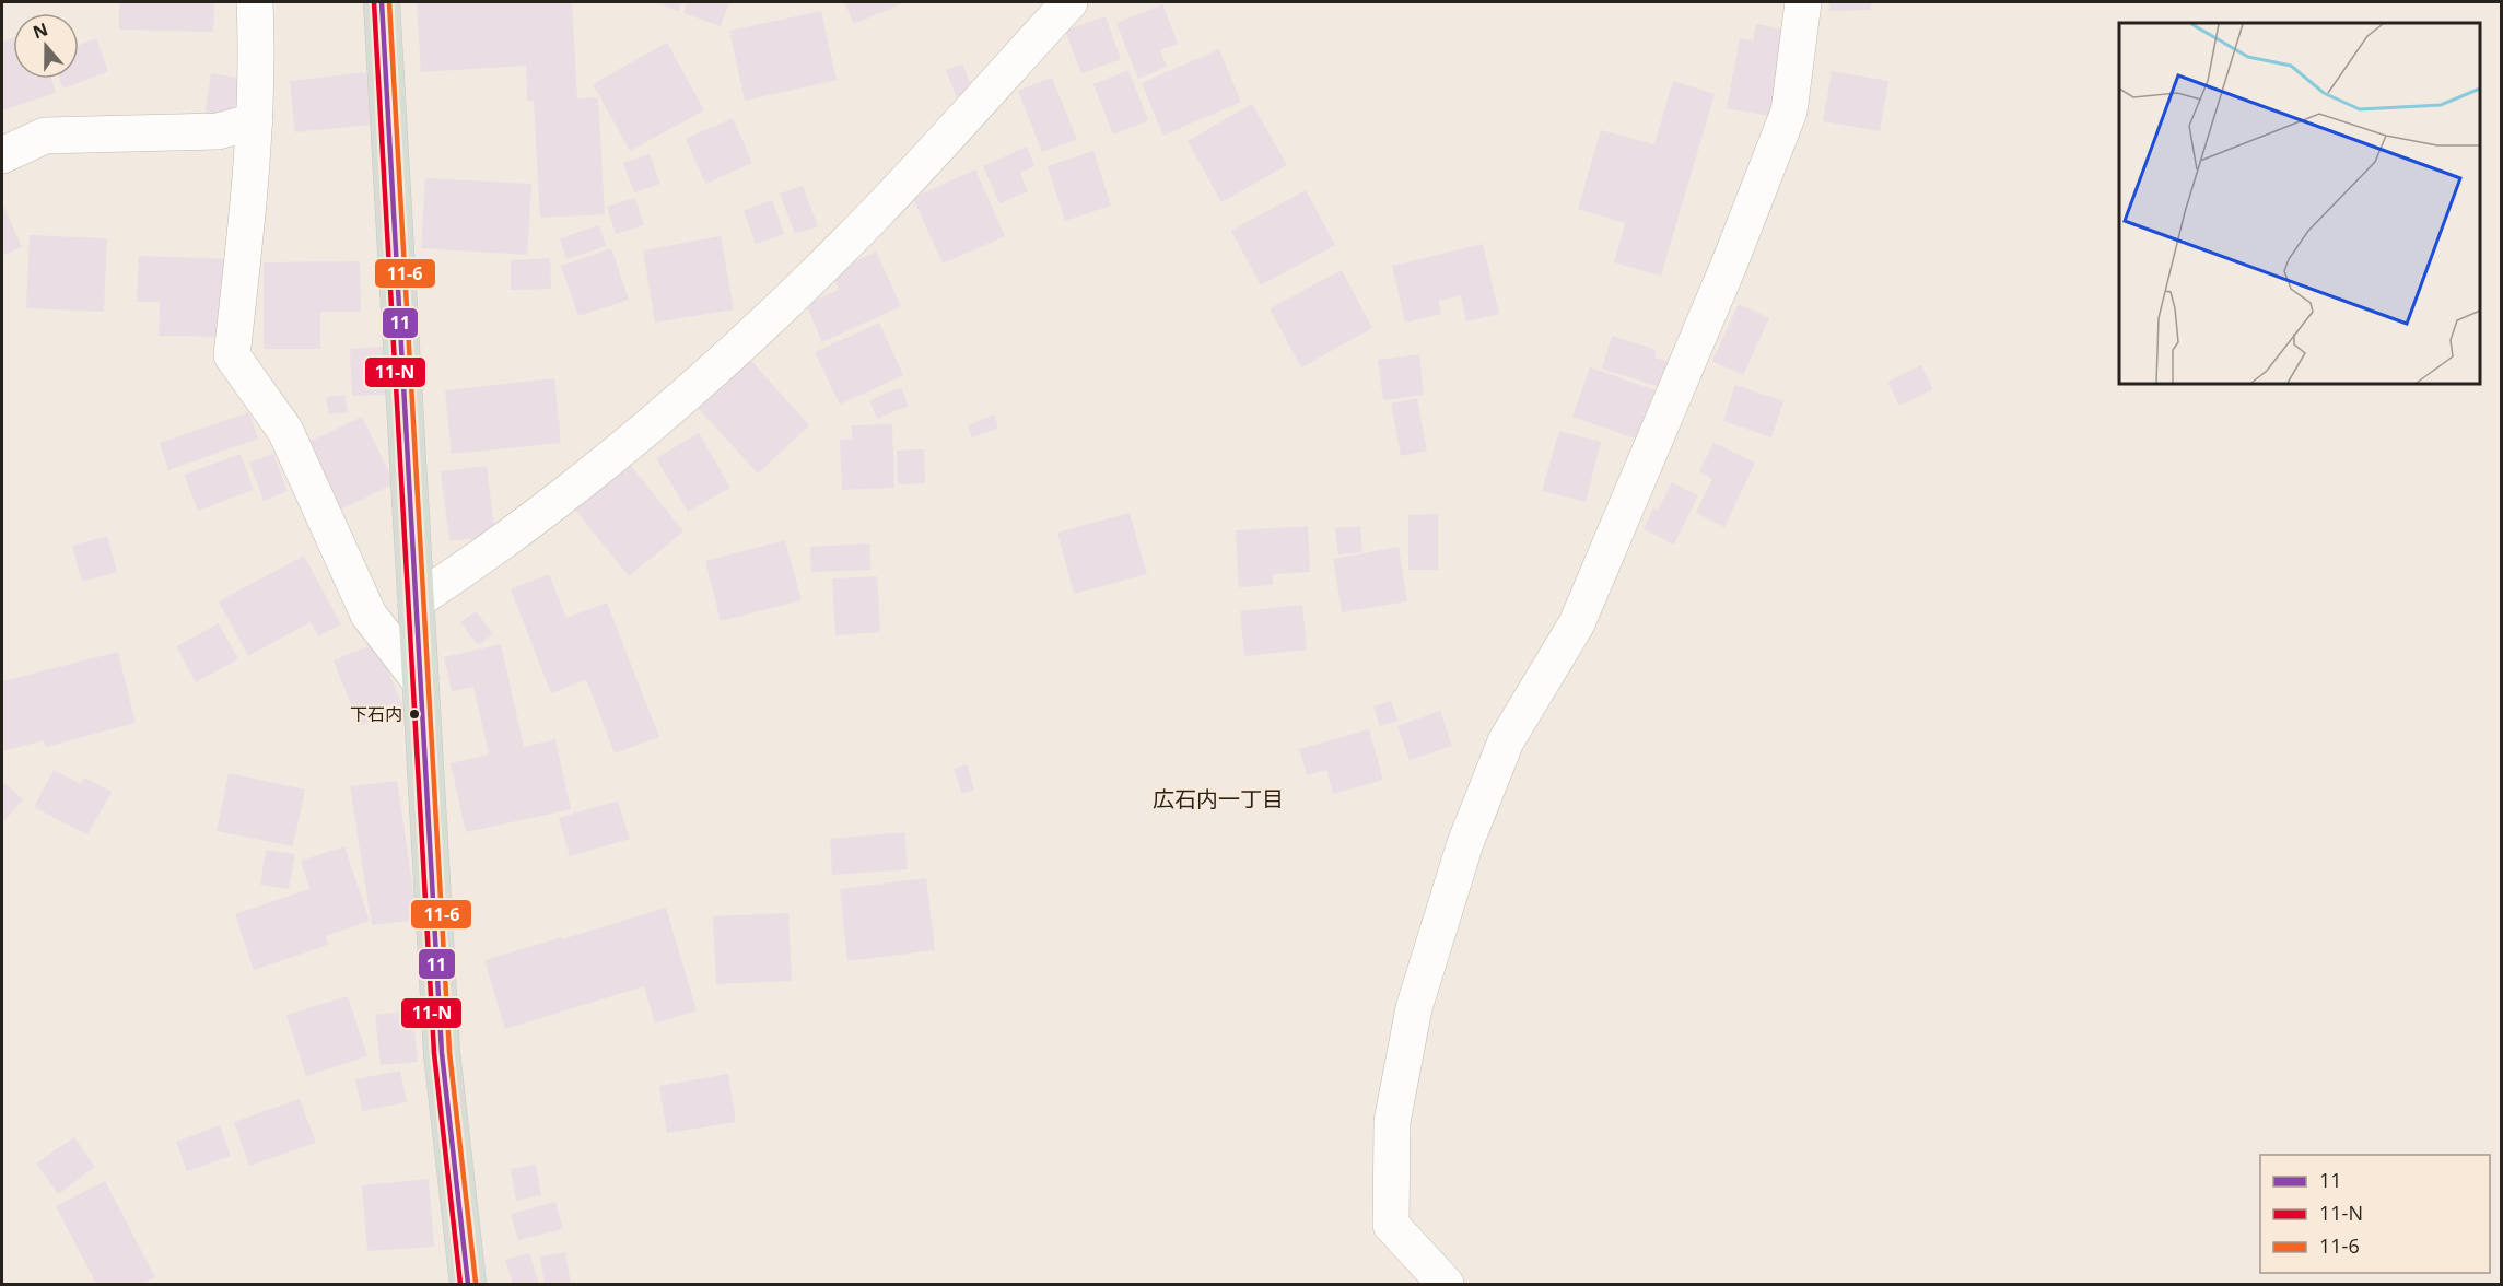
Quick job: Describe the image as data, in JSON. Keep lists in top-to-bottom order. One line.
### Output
{"districts":["広石内一丁目"],"places":["下石内"],"lines":["transit line 11","transit line 11-N","transit line 11-6"],"legend":["11","11-N","11-6"],"north":"top"}
